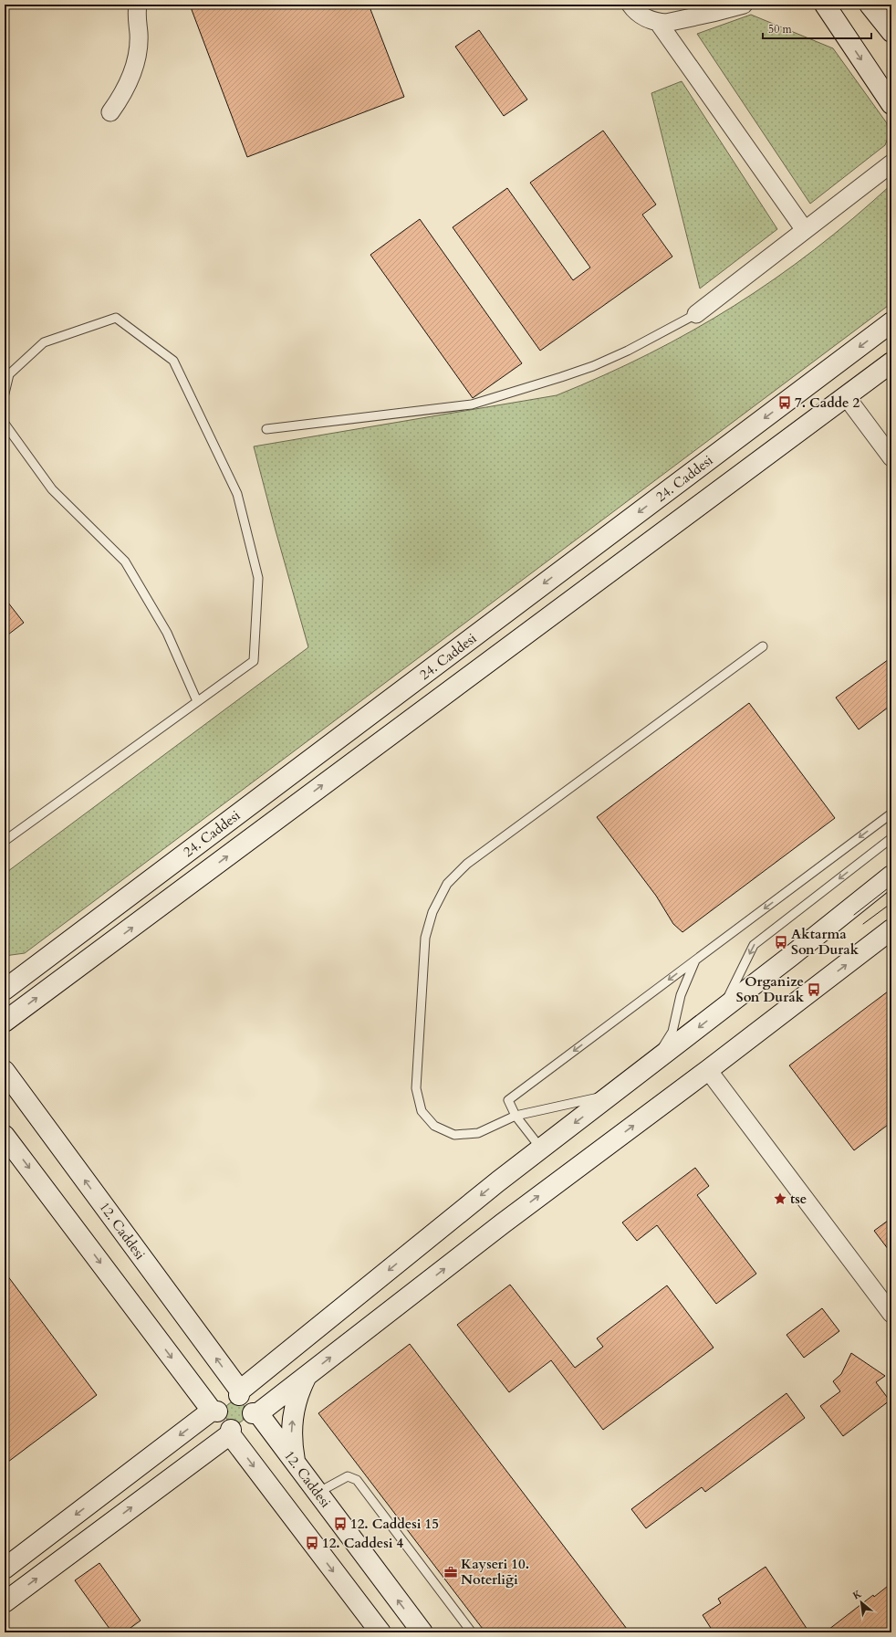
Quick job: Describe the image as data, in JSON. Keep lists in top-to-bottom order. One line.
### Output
{"streets":{"street":["24. Caddesi","12. Caddesi"]},"places":{"bus stop":["7. Cadde 2","Aktarma Son Durak","Organize Son Durak","12. Caddesi 15","12. Caddesi 4"],"place":["tse"],"office":["Kayseri 10. Noterliği"]},"scale_bar":"50 m","north":"top left"}
